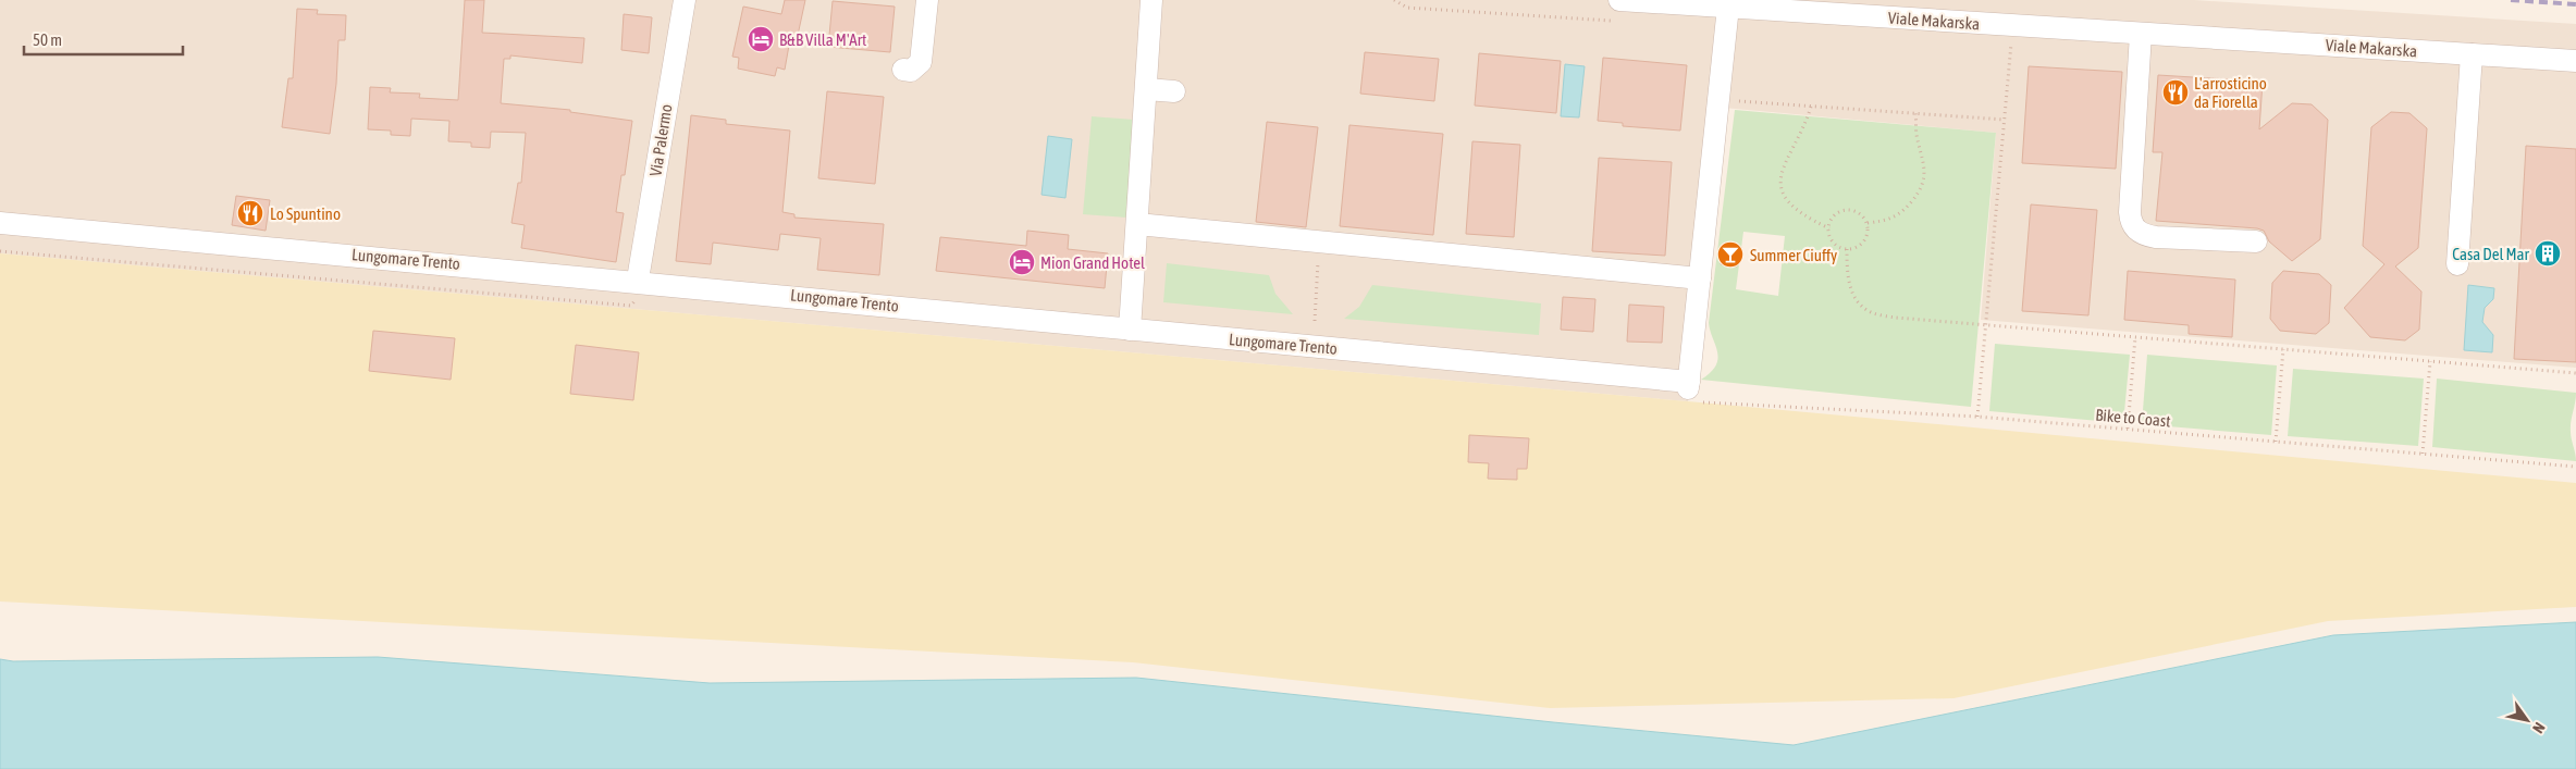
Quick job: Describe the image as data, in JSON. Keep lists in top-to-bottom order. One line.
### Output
{"streets":{"street":["Viale Makarska","Via Palermo","Lungomare Trento"],"path":["Bike to Coast"]},"crossings":[["Via Palermo","Lungomare Trento"],["Lungomare Trento","Bike to Coast"]],"places":{"hotel":["B&B Villa M'Art","Mion Grand Hotel"],"restaurant":["L'arrosticino da Fiorella","Lo Spuntino"],"building":["Casa Del Mar"],"bar":["Summer Ciuffy"]},"scale_bar":"50 m","north":"bottom right"}
